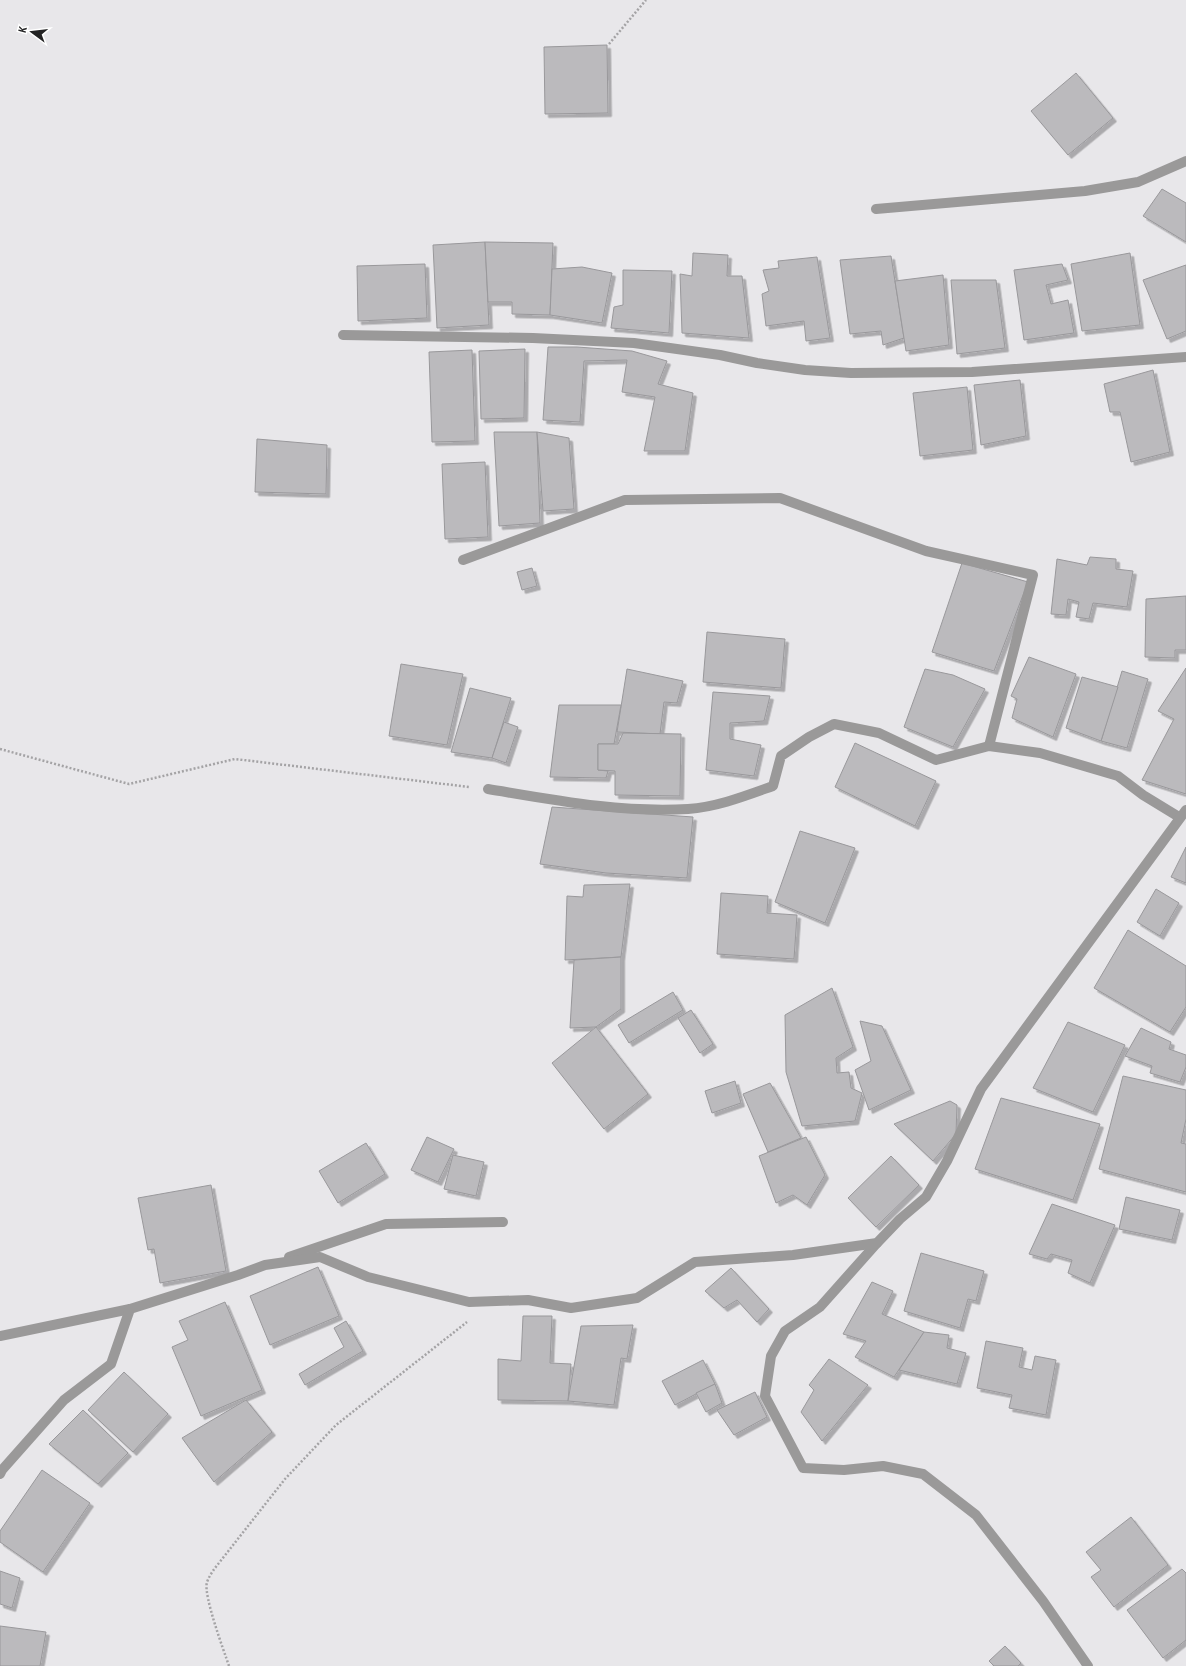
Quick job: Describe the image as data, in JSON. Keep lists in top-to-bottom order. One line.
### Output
{"north":"left"}
